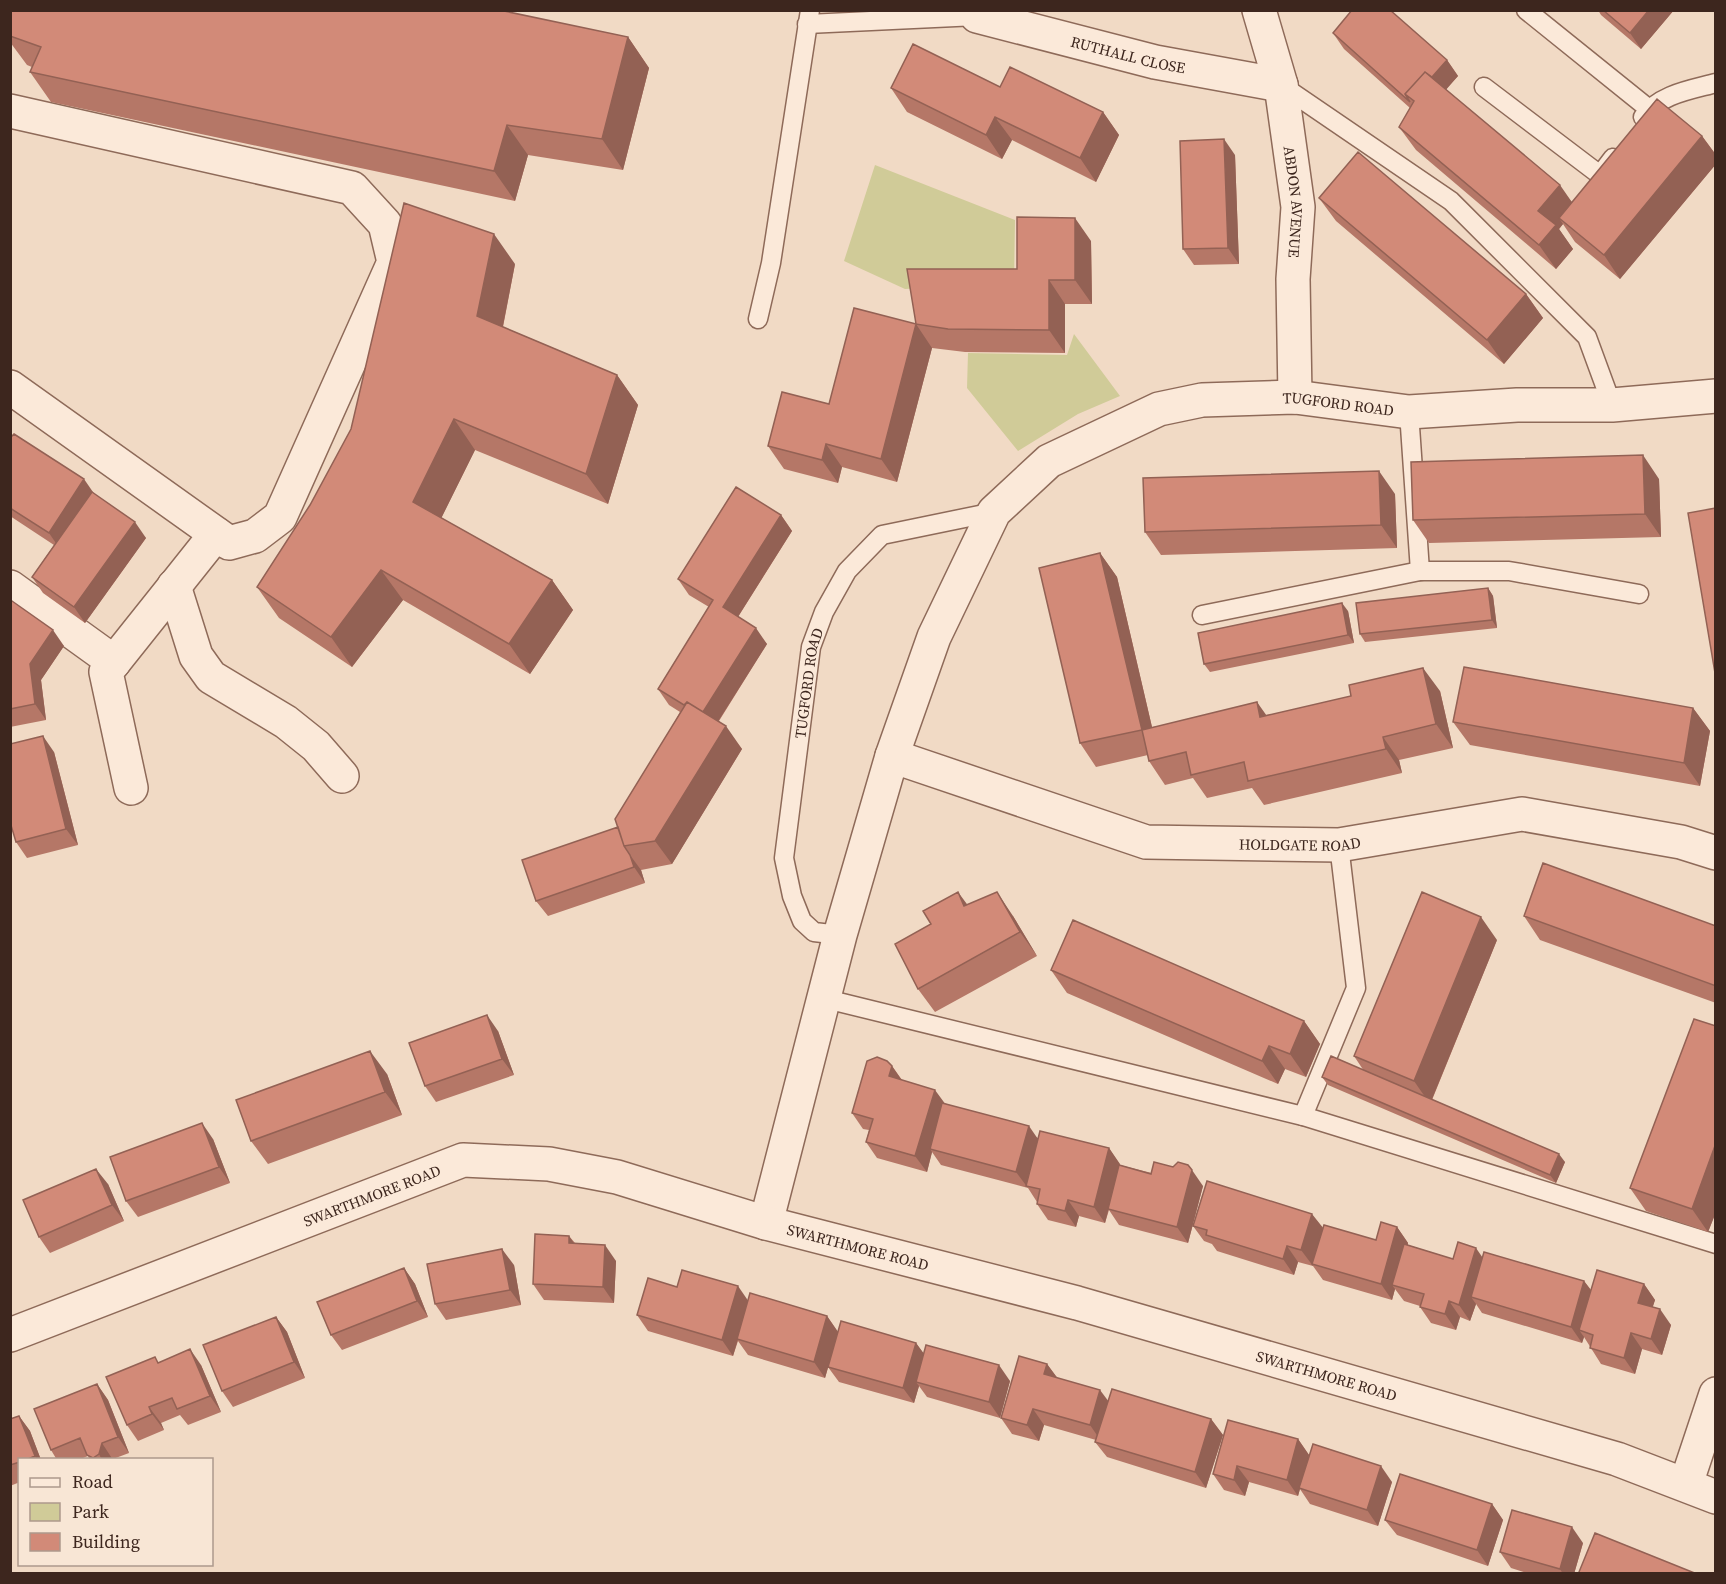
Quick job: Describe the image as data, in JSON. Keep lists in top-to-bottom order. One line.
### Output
{"streets":{"street":["RUTHALL CLOSE","ABDON AVENUE","TUGFORD ROAD","HOLDGATE ROAD","SWARTHMORE ROAD"]},"crossings":[["RUTHALL CLOSE","ABDON AVENUE"],["ABDON AVENUE","TUGFORD ROAD"],["TUGFORD ROAD","HOLDGATE ROAD"],["TUGFORD ROAD","SWARTHMORE ROAD"]],"legend":["Road","Park","Building"]}
